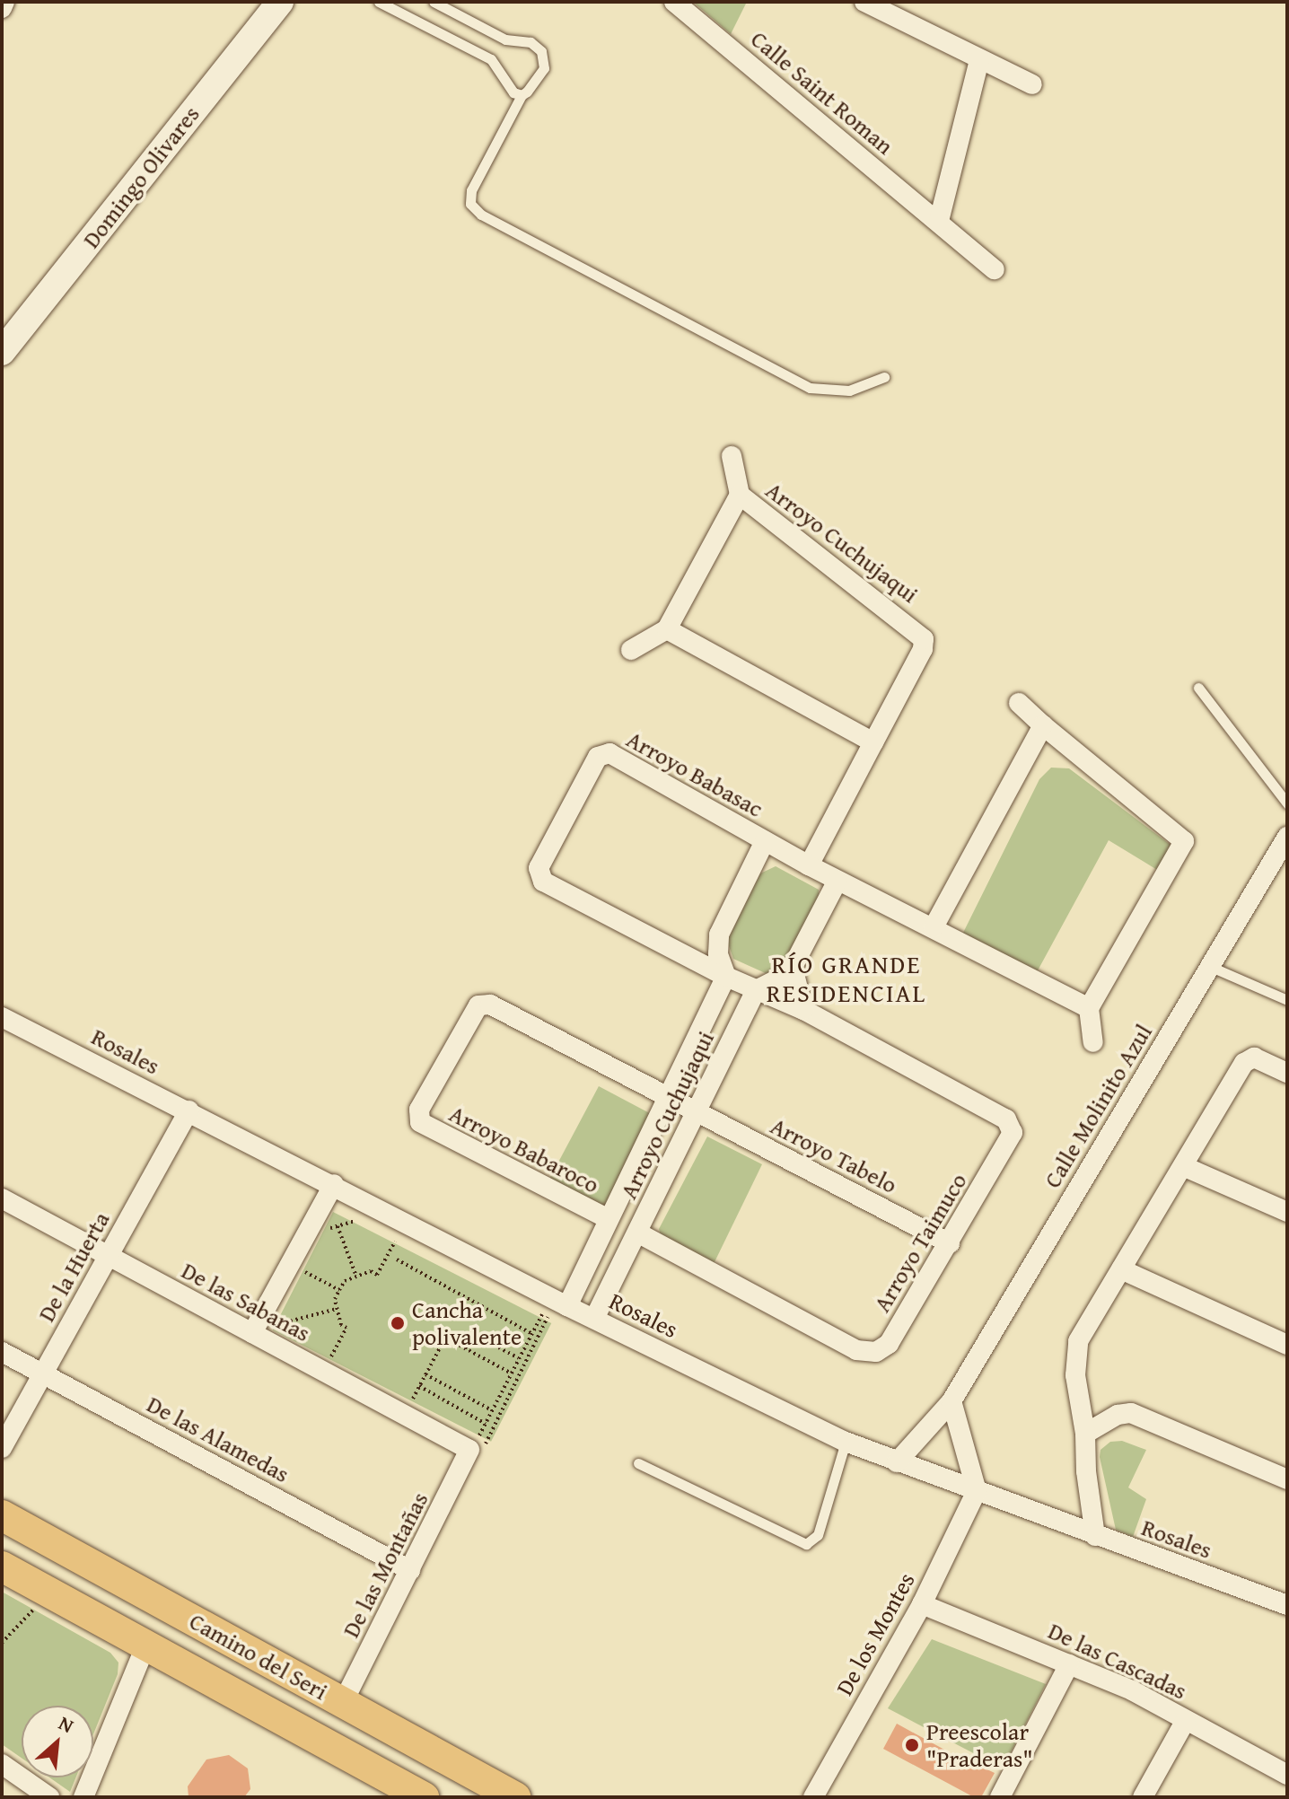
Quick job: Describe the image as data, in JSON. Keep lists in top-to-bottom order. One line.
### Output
{"streets":{"main road":["Domingo Olivares","Camino del Seri"],"street":["Calle Saint Roman","Arroyo Cuchujaqui","Arroyo Babasac","Rosales","Calle Molinito Azul","Arroyo Babaroco","Arroyo Tabelo","Arroyo Taimuco","De la Huerta","De las Sabanas","De las Alamedas","De las Montañas","De los Montes","De las Cascadas"]},"crossings":[["Arroyo Cuchujaqui","Arroyo Babasac"],["Arroyo Cuchujaqui","Rosales"],["Arroyo Cuchujaqui","Arroyo Babaroco"],["Arroyo Cuchujaqui","Arroyo Tabelo"],["Arroyo Cuchujaqui","Arroyo Taimuco"],["Arroyo Babasac","Arroyo Taimuco"],["Rosales","Calle Molinito Azul"],["Rosales","De la Huerta"],["Rosales","De los Montes"],["Arroyo Babaroco","Arroyo Tabelo"],["Arroyo Tabelo","Arroyo Taimuco"],["De la Huerta","De las Sabanas"],["De la Huerta","De las Alamedas"],["De las Sabanas","De las Montañas"],["De las Alamedas","De las Montañas"],["De las Montañas","Camino del Seri"],["De los Montes","De las Cascadas"]],"districts":["RÍO GRANDE RESIDENCIAL"],"places":["Cancha polivalente","Preescolar \"Praderas\""],"north":"top right"}
